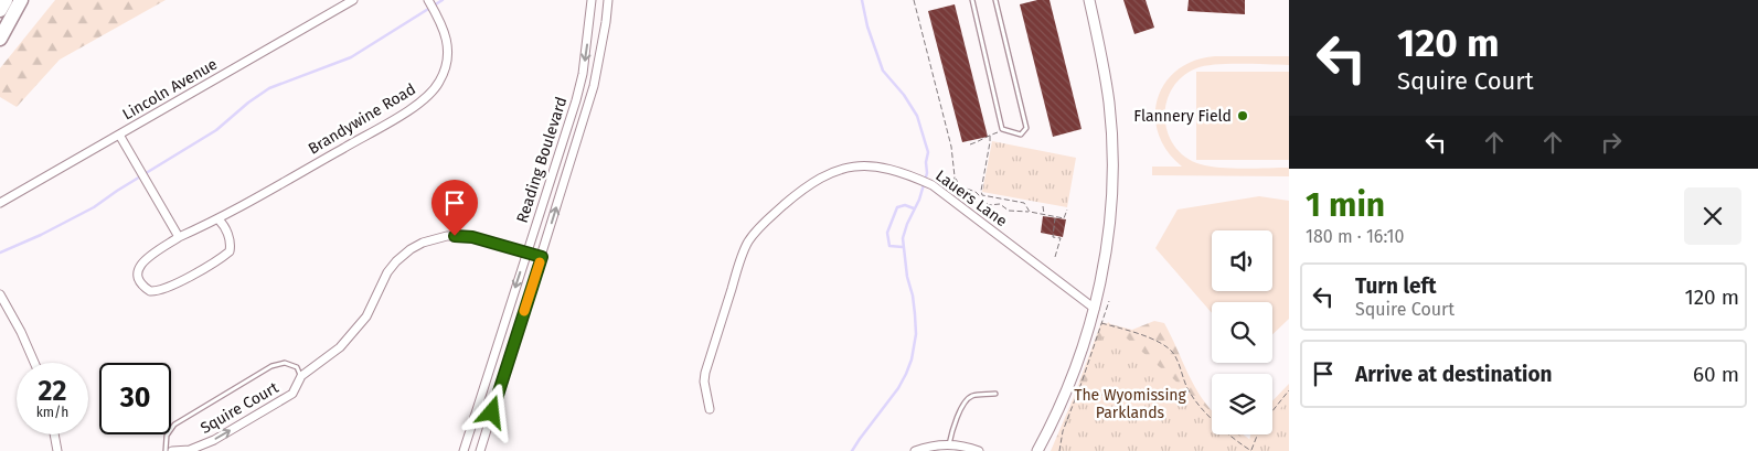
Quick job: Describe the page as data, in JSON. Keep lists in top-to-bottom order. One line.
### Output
{"streets":{"street":["Lincoln Avenue","Brandywine Road","Reading Boulevard","Lauers Lane","Squire Court"]},"crossings":[["Reading Boulevard","Squire Court"]],"parks":["The Wyomissing Parklands"],"places":["Flannery Field"],"page":{"turn":["120 m","Squire Court"],"heading":["1 min","180 m · 16:10"],"list":[{"name":"Turn left","note":"Squire Court","value":"120 m"},{"name":"Arrive at destination","value":"60 m"}],"speed":"22 km/h","limit":"30"}}
